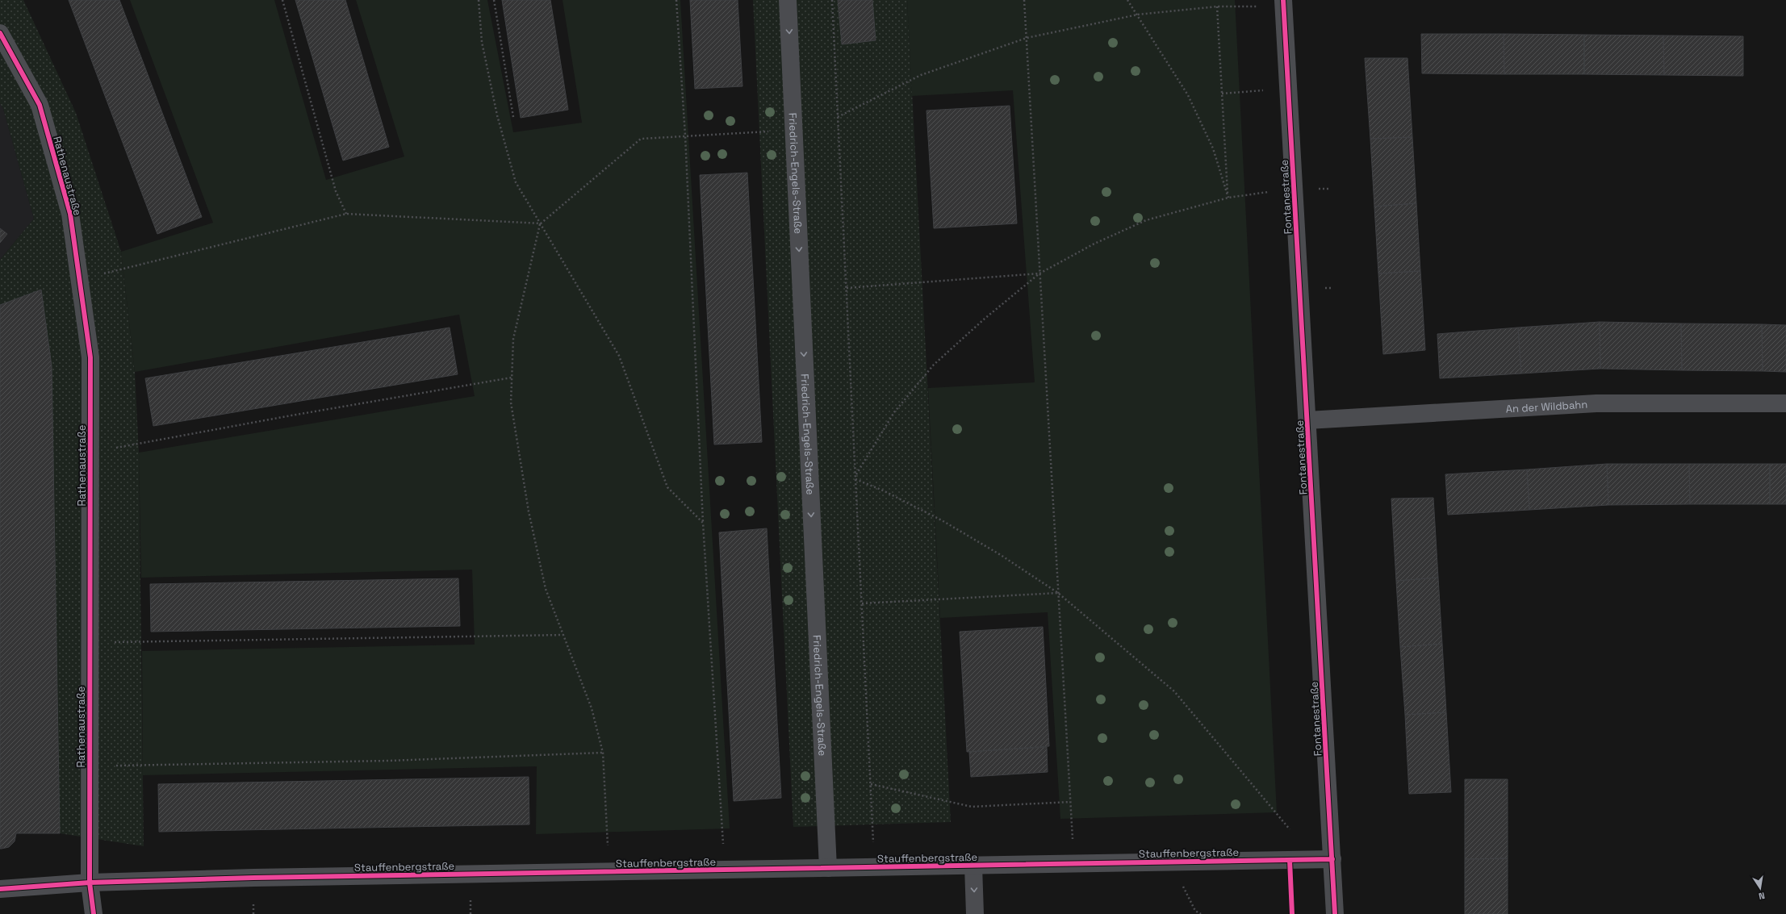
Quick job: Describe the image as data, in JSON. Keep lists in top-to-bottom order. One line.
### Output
{"streets":{"street":["Friedrich-Engels-Straße","Rathenaustraße","Fontanestraße","An der Wildbahn","Stauffenbergstraße"]},"crossings":[["Friedrich-Engels-Straße","Stauffenbergstraße"],["Rathenaustraße","Stauffenbergstraße"],["Fontanestraße","An der Wildbahn"],["Fontanestraße","Stauffenbergstraße"]],"one_way":["Friedrich-Engels-Straße"],"north":"bottom"}
